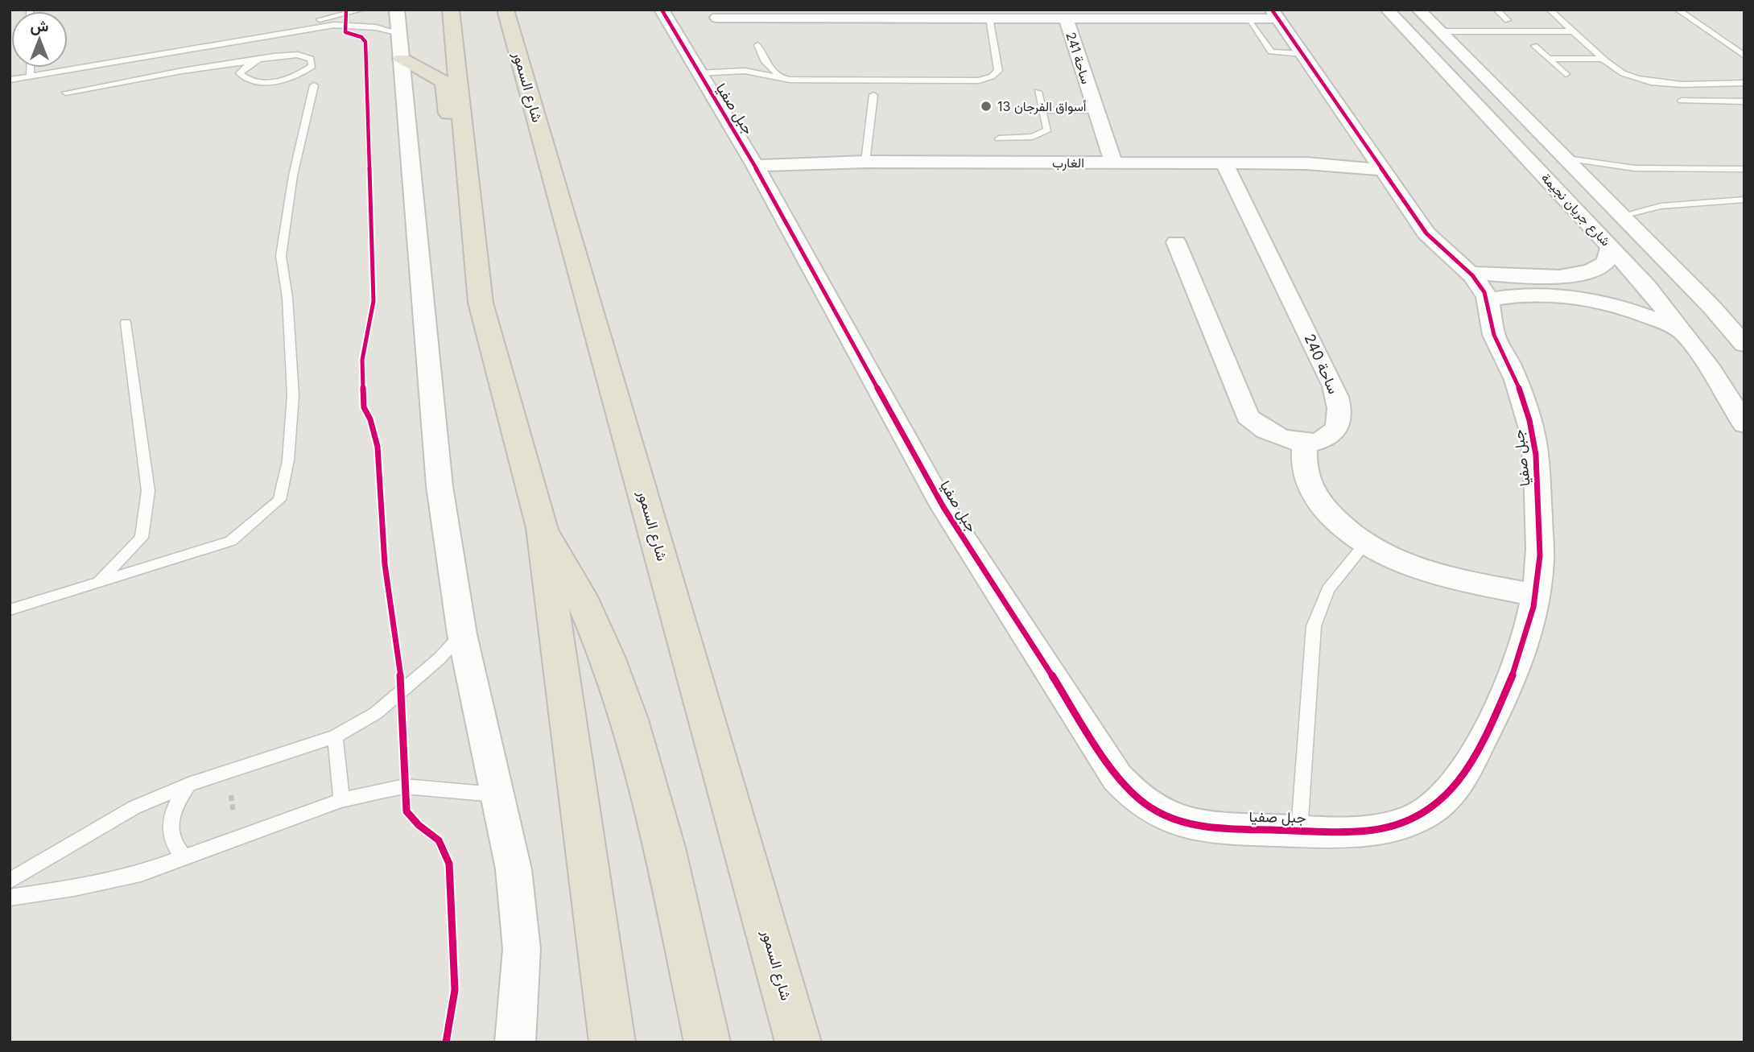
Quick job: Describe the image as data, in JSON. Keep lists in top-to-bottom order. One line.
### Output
{"streets":{"main road":["شارع السمور"],"street":["ساحة 241","جبل صفيا","الغارب","شارع جريان نجيمة","ساحة 240"]},"crossings":[["ساحة 241","الغارب"],["جبل صفيا","الغارب"],["الغارب","ساحة 240"]],"places":["أسواق الفرجان 13"],"north":"top"}
